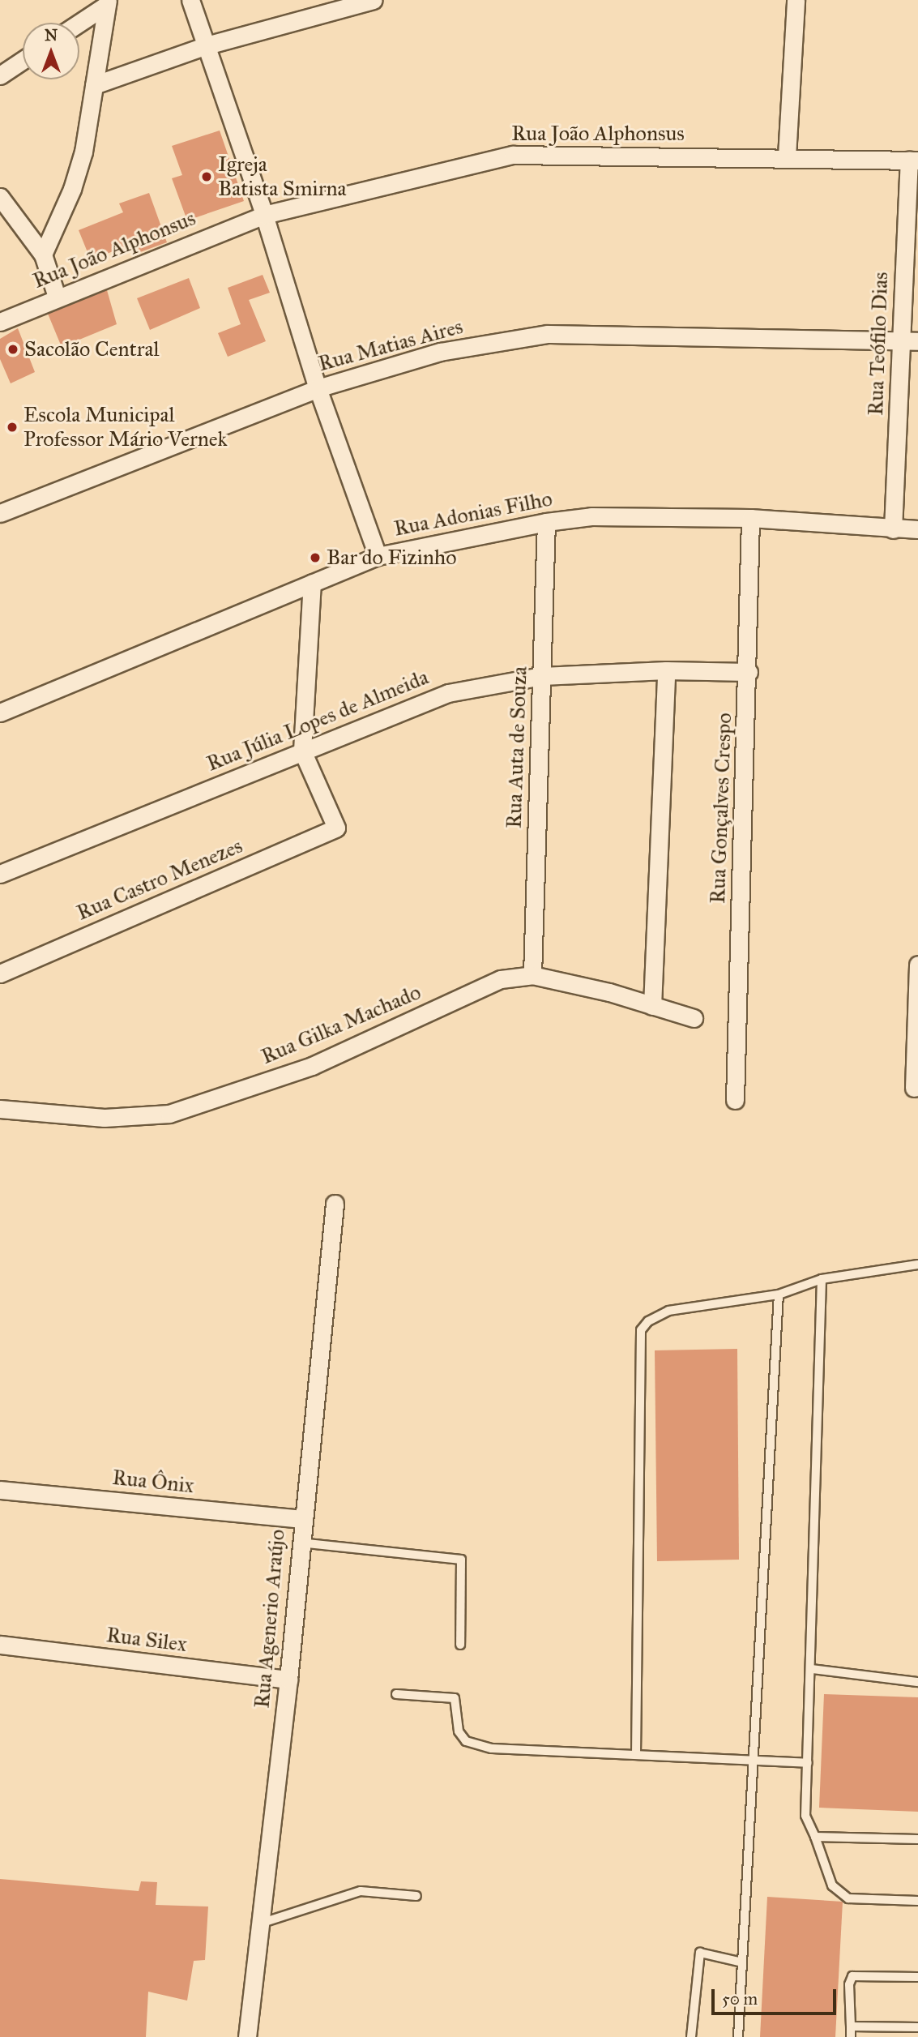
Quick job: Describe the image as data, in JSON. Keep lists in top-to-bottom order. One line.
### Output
{"streets":{"street":["Rua João Alphonsus","Rua Teófilo Dias","Rua Matias Aires","Rua Adonias Filho","Rua Júlia Lopes de Almeida","Rua Auta de Souza","Rua Gonçalves Crespo","Rua Castro Menezes","Rua Gilka Machado","Rua Ônix","Rua Agenerio Araújo","Rua Silex"]},"crossings":[["Rua João Alphonsus","Rua Teófilo Dias"],["Rua Teófilo Dias","Rua Matias Aires"],["Rua Teófilo Dias","Rua Adonias Filho"],["Rua Adonias Filho","Rua Auta de Souza"],["Rua Adonias Filho","Rua Gonçalves Crespo"],["Rua Júlia Lopes de Almeida","Rua Auta de Souza"],["Rua Júlia Lopes de Almeida","Rua Gonçalves Crespo"],["Rua Júlia Lopes de Almeida","Rua Castro Menezes"],["Rua Auta de Souza","Rua Gilka Machado"],["Rua Ônix","Rua Agenerio Araújo"],["Rua Agenerio Araújo","Rua Silex"]],"places":["Igreja Batista Smirna","Sacolão Central","Escola Municipal Professor Mário Vernek","Bar do Fizinho"],"scale_bar":"50 m","north":"top"}
